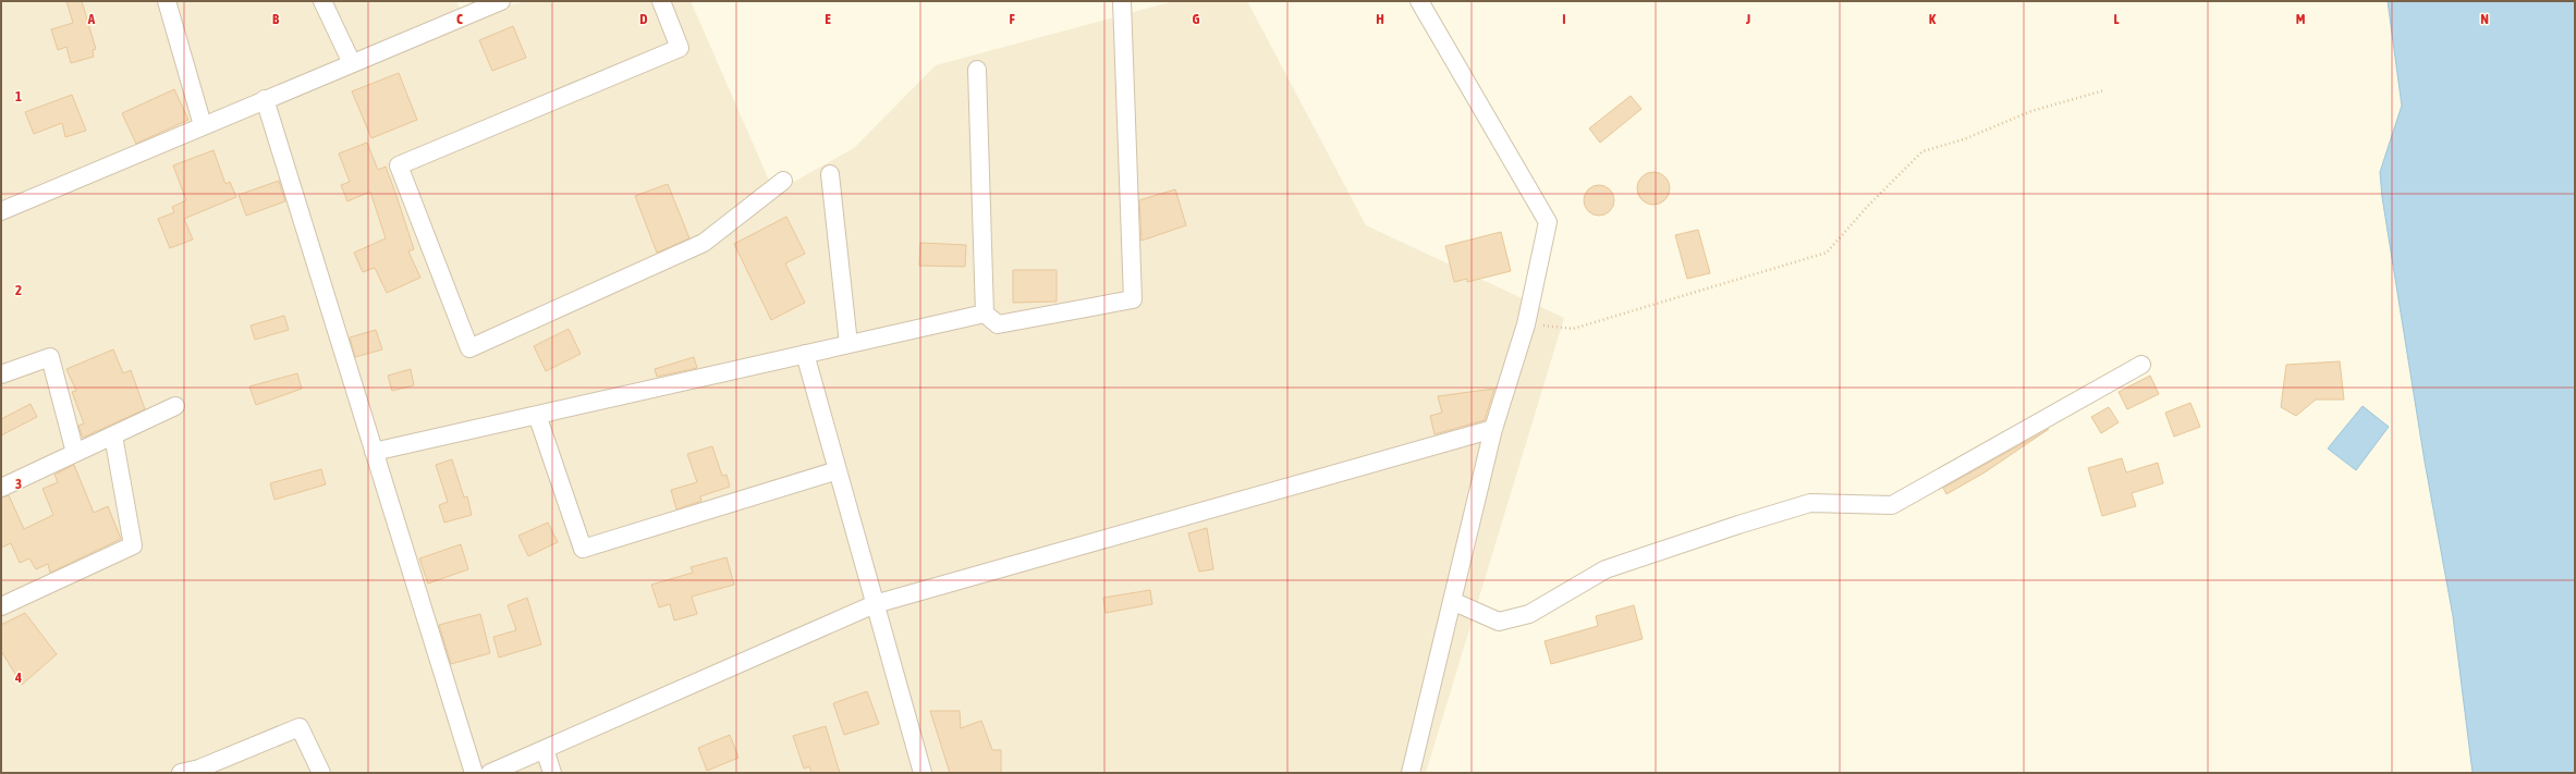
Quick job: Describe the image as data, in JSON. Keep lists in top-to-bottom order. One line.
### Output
{"grid":{"columns":["A","B","C","D","E","F","G","H","I","J","K","L","M","N"],"rows":["1","2","3","4"]}}
